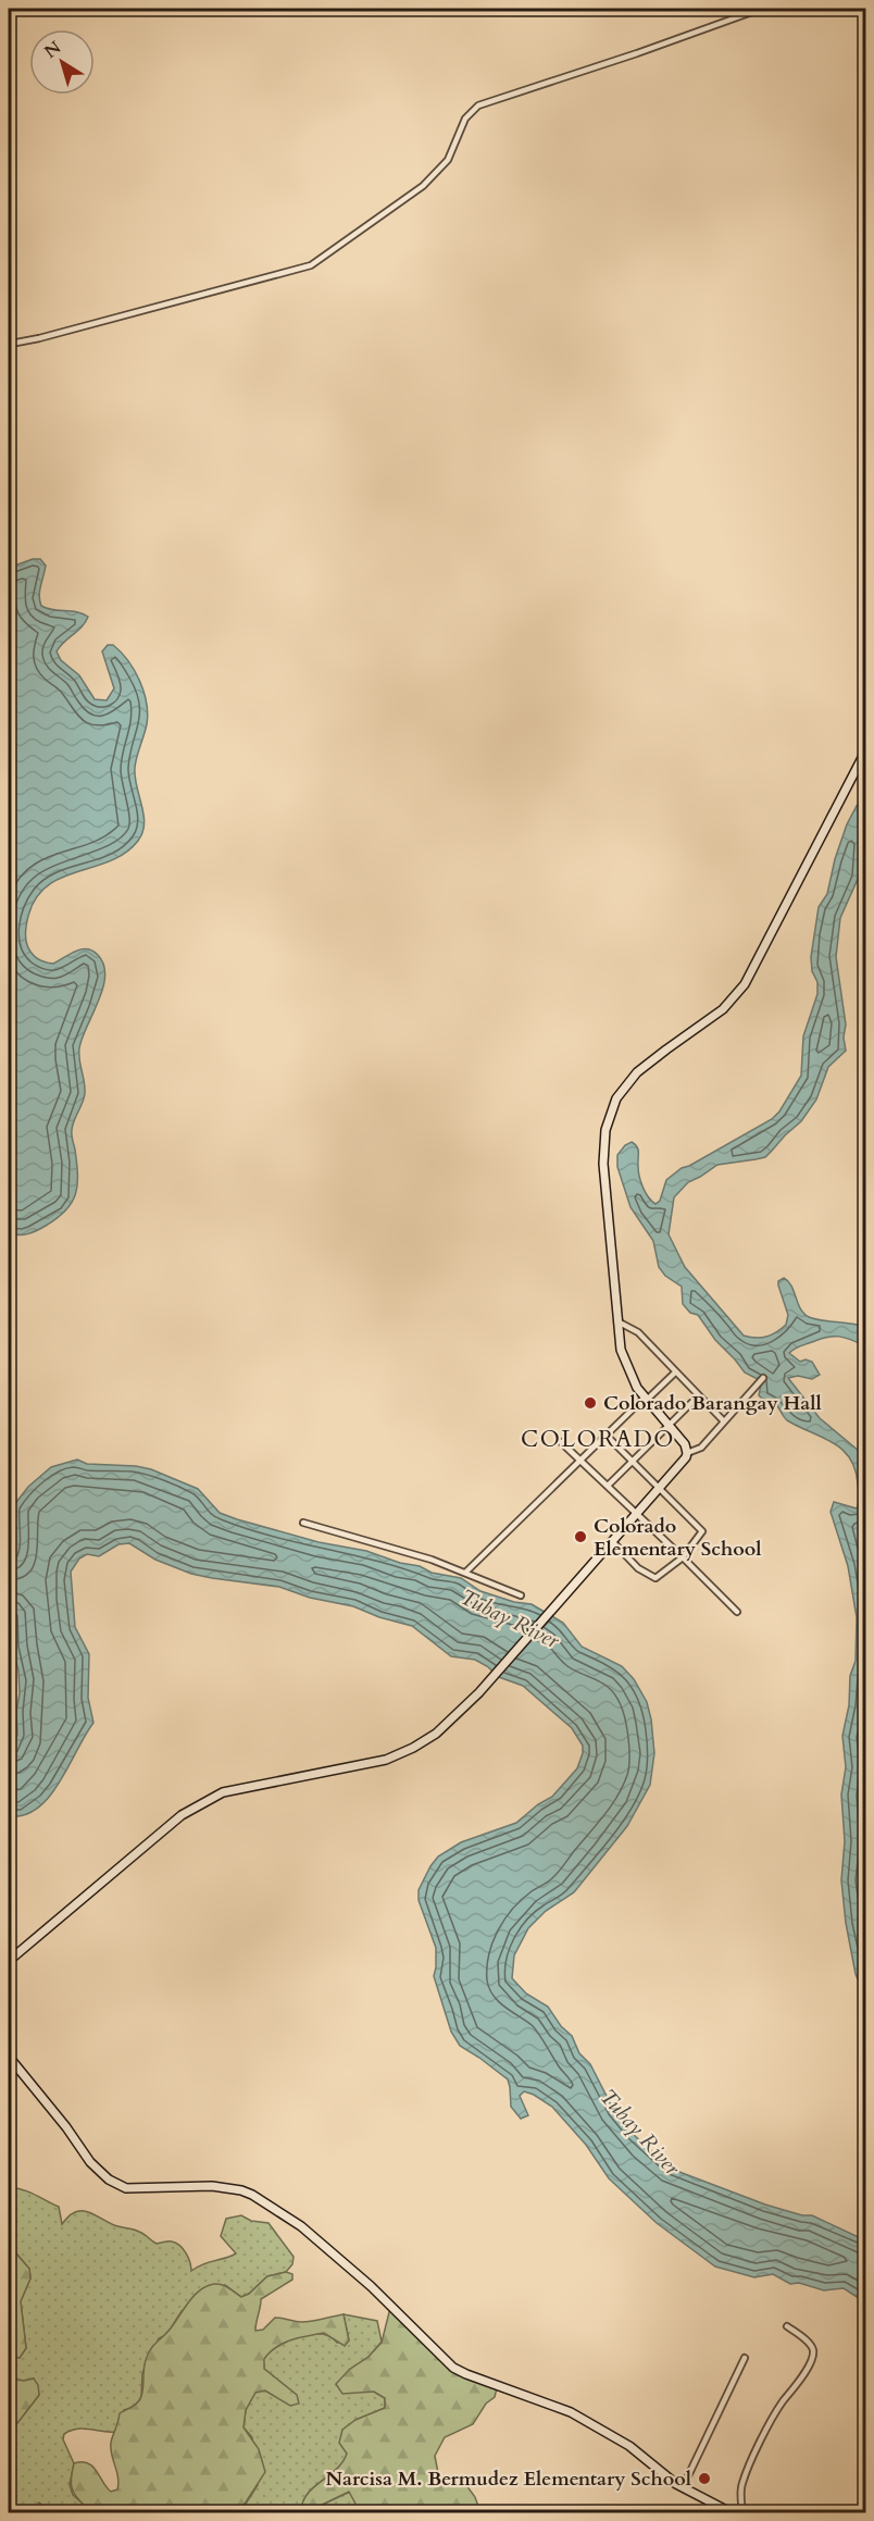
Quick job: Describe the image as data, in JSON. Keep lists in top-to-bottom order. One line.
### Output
{"districts":["COLORADO"],"water":["Tubay River"],"places":["Colorado Barangay Hall","Colorado Elementary School","Narcisa M. Bermudez Elementary School"],"north":"top left"}
